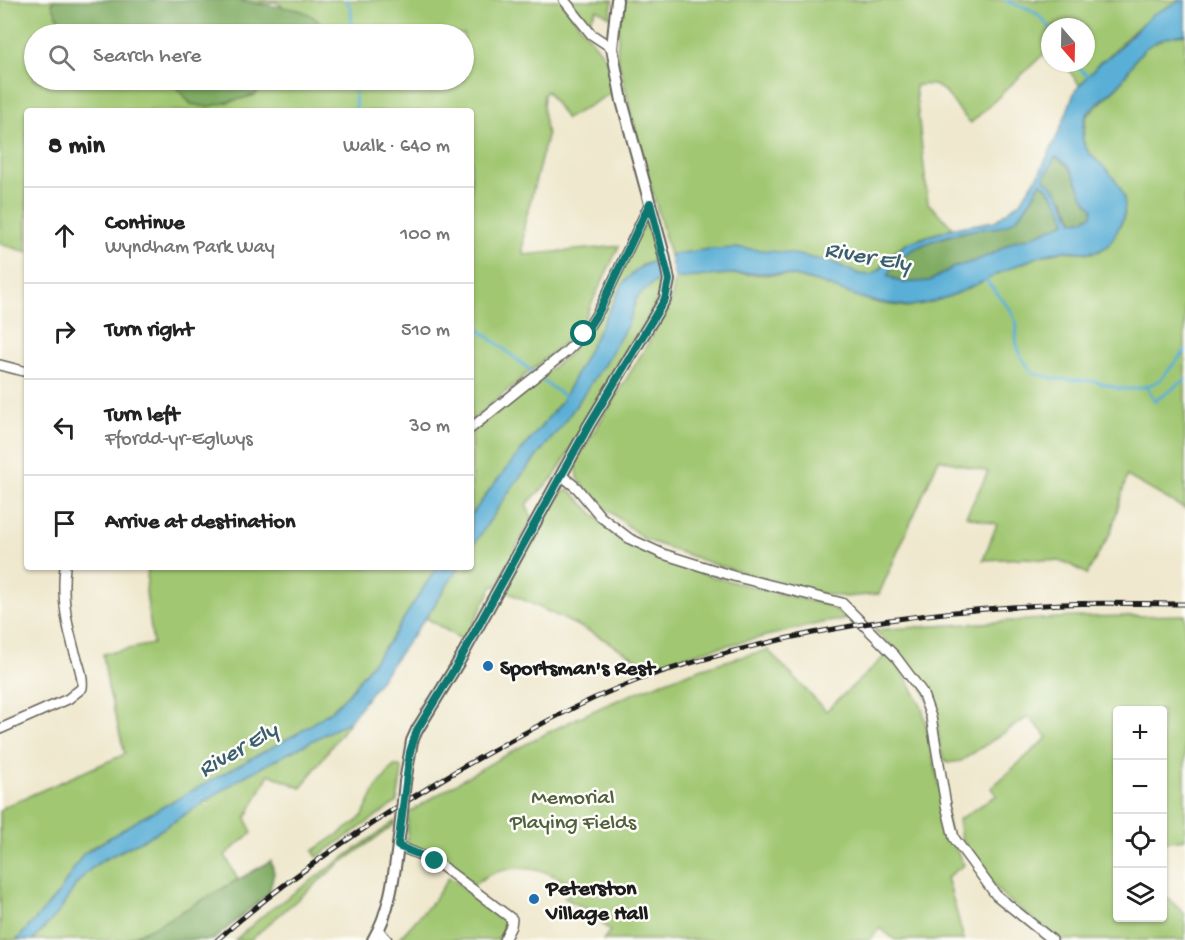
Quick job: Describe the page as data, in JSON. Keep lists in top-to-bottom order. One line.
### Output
{"water":["River Ely"],"parks":["Memorial Playing Fields"],"places":["Sportsman's Rest","Peterston Village Hall"],"north":"bottom","page":{"search":"Search here","heading":["8 min","Walk · 640 m"],"list":[["Continue","Wyndham Park Way","100 m"],["Turn right","510 m"],["Turn left","Ffordd-yr-Eglwys","30 m"],"Arrive at destination"],"map_buttons":["+","−"]}}
